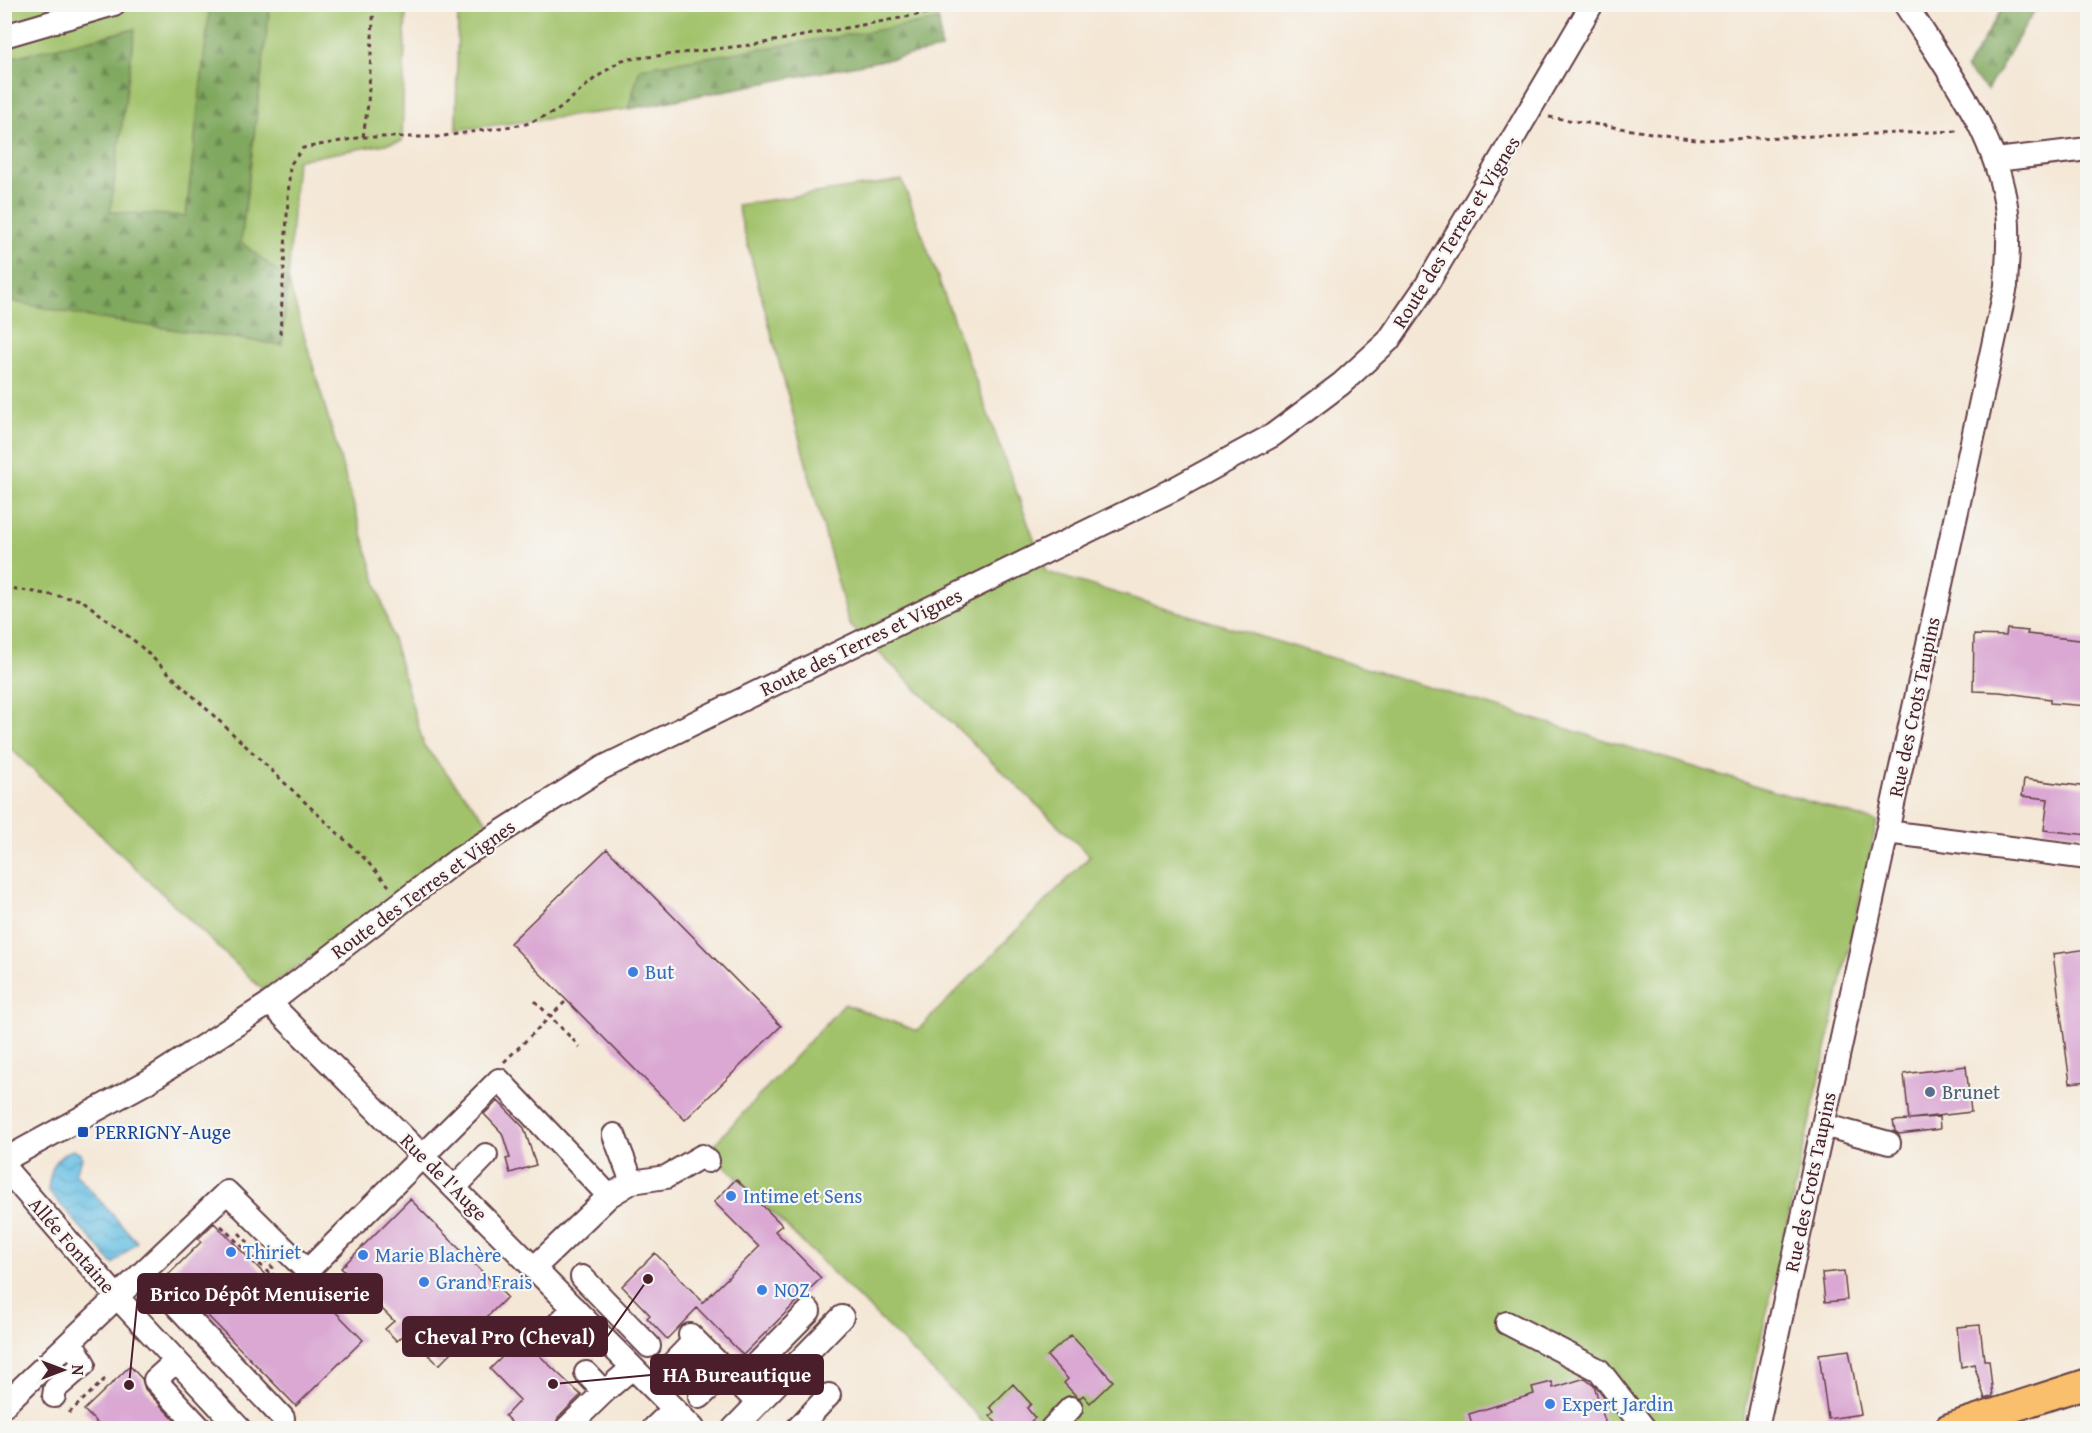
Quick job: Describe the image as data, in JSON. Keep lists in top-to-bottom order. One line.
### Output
{"streets":{"street":["Route des Terres et Vignes","Rue des Crots Taupins","Rue de l'Auge","Allée Fontaine"]},"crossings":[["Route des Terres et Vignes","Rue de l'Auge"]],"places":{"other":["But","Brunet","Intime et Sens","Thiriet","Marie Blachère","Cheval Pro (Cheval)","Grand Frais","NOZ","HA Bureautique","Brico Dépôt Menuiserie","Expert Jardin"],"transit":["PERRIGNY-Auge"]},"north":"right"}
